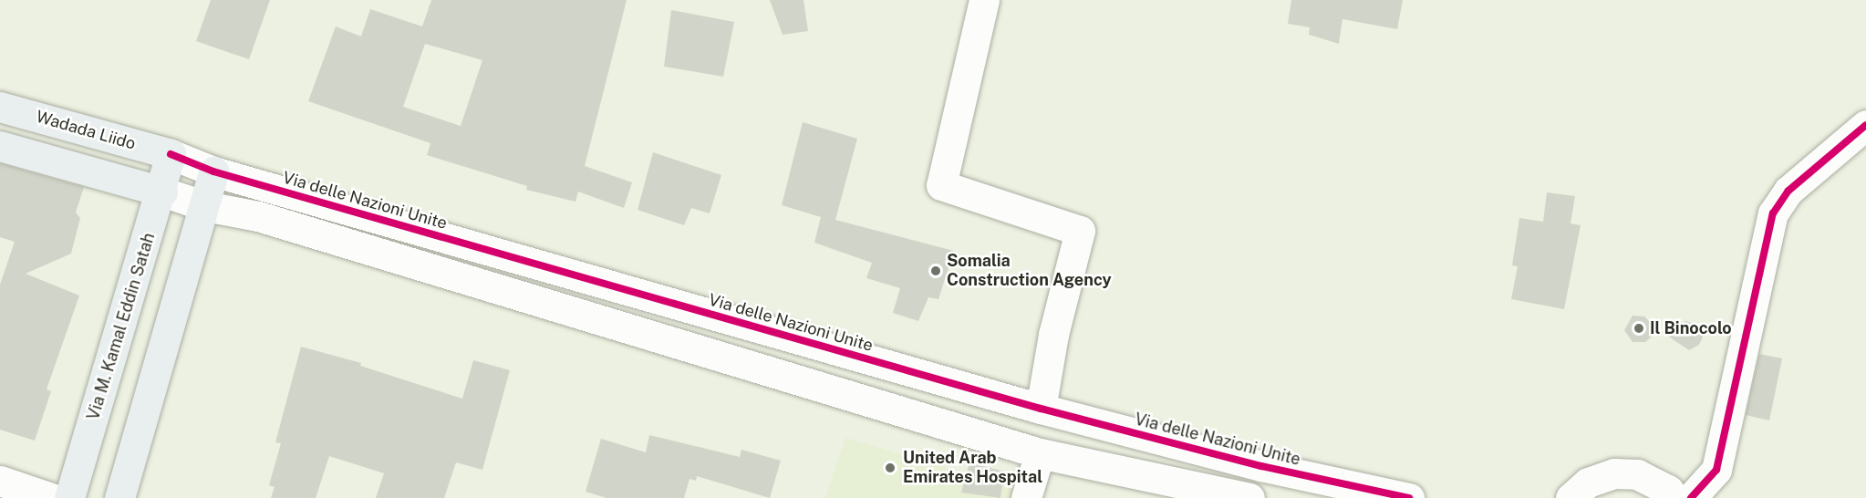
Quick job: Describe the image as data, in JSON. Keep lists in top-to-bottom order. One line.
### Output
{"streets":{"main road":["Wadada Liido","Via M. Kamal Eddin Satah"],"street":["Via delle Nazioni Unite"]},"crossings":[["Wadada Liido","Via delle Nazioni Unite"],["Wadada Liido","Via M. Kamal Eddin Satah"],["Via delle Nazioni Unite","Via M. Kamal Eddin Satah"]],"places":["Somalia Construction Agency","Il Binocolo","United Arab Emirates Hospital"]}
